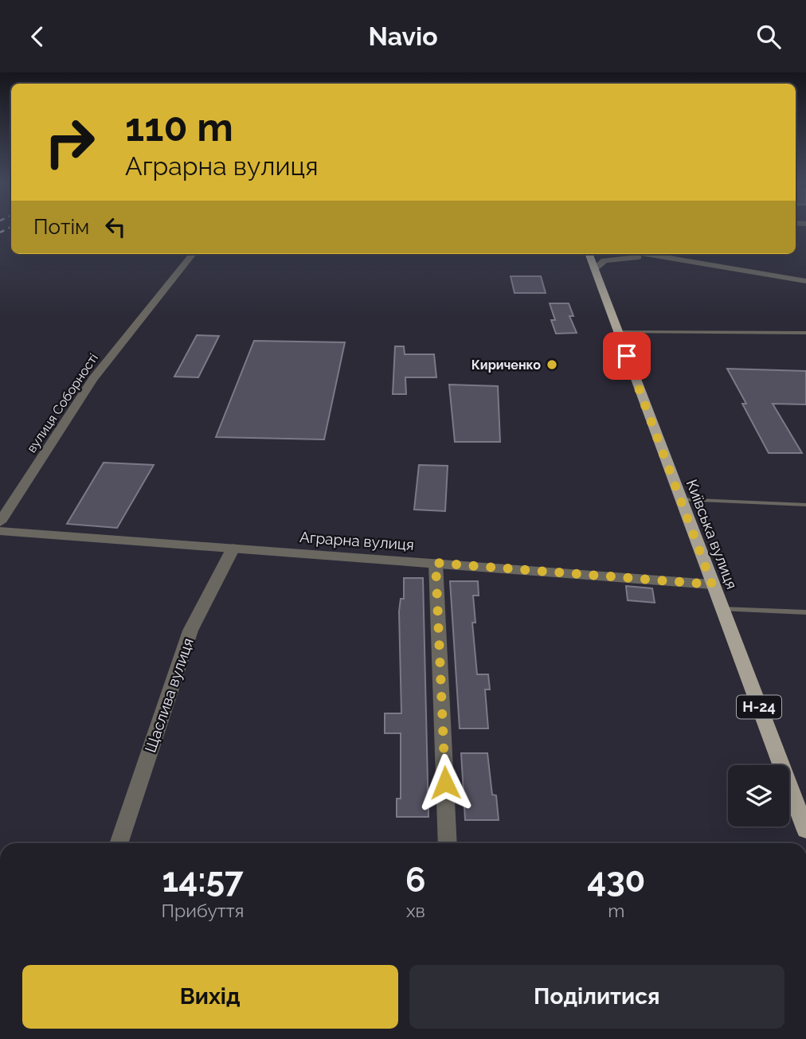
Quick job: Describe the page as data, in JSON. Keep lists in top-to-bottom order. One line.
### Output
{"streets":{"main road":["Київська вулиця","Н-24"],"street":["вулиця Соборності","Аграрна вулиця","Щаслива вулиця"]},"crossings":[["Київська вулиця","Аграрна вулиця"],["Аграрна вулиця","Щаслива вулиця"]],"places":["Кириченко"],"page":{"header":"Navio","turn":["110 m","Аграрна вулиця"],"then":"Потім","eta":["14:57","Прибуття","6","хв","430","m"],"buttons":["Вихід","Поділитися"]}}
